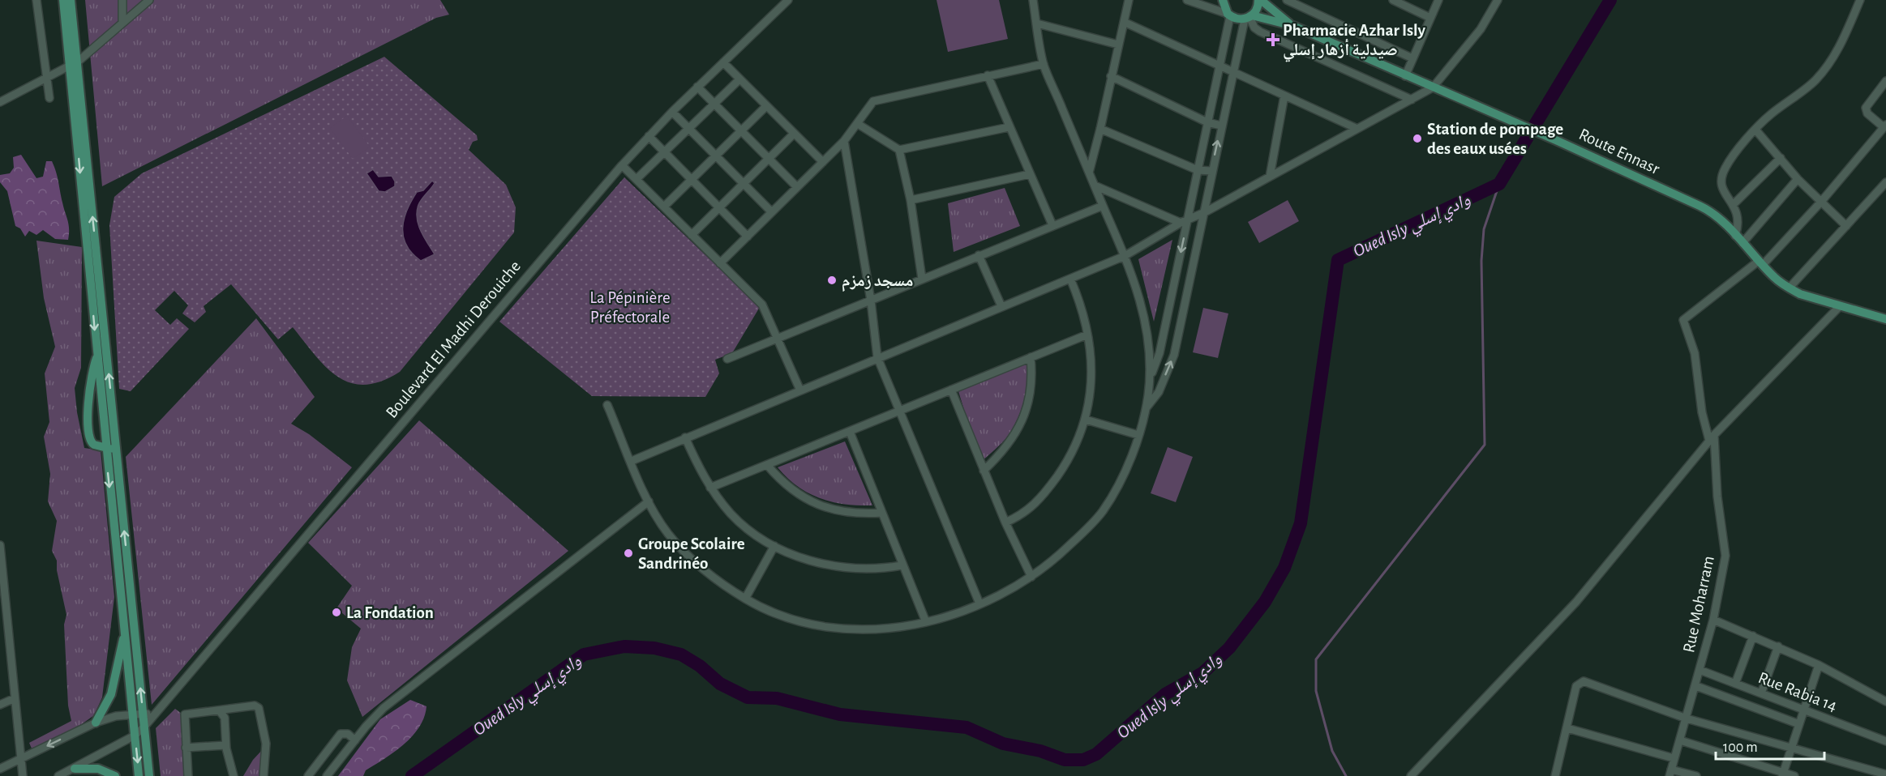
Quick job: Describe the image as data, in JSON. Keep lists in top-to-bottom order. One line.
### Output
{"streets":{"main road":["Route Ennasr"],"street":["Boulevard El Madhi Derouiche","Rue Moharram","Rue Rabia 14"]},"crossings":[["Route Ennasr","Rue Moharram"],["Rue Moharram","Rue Rabia 14"]],"water":["Oued Isly وادي إسلي"],"parks":["La Pépinière Préfectorale"],"places":{"health":["Pharmacie Azhar Isly صيدلية أزهار إسلي"],"other":["Station de pompage des eaux usées","مسجد زمزم","Groupe Scolaire Sandrinéo","La Fondation"]},"scale_bar":"100 m"}
